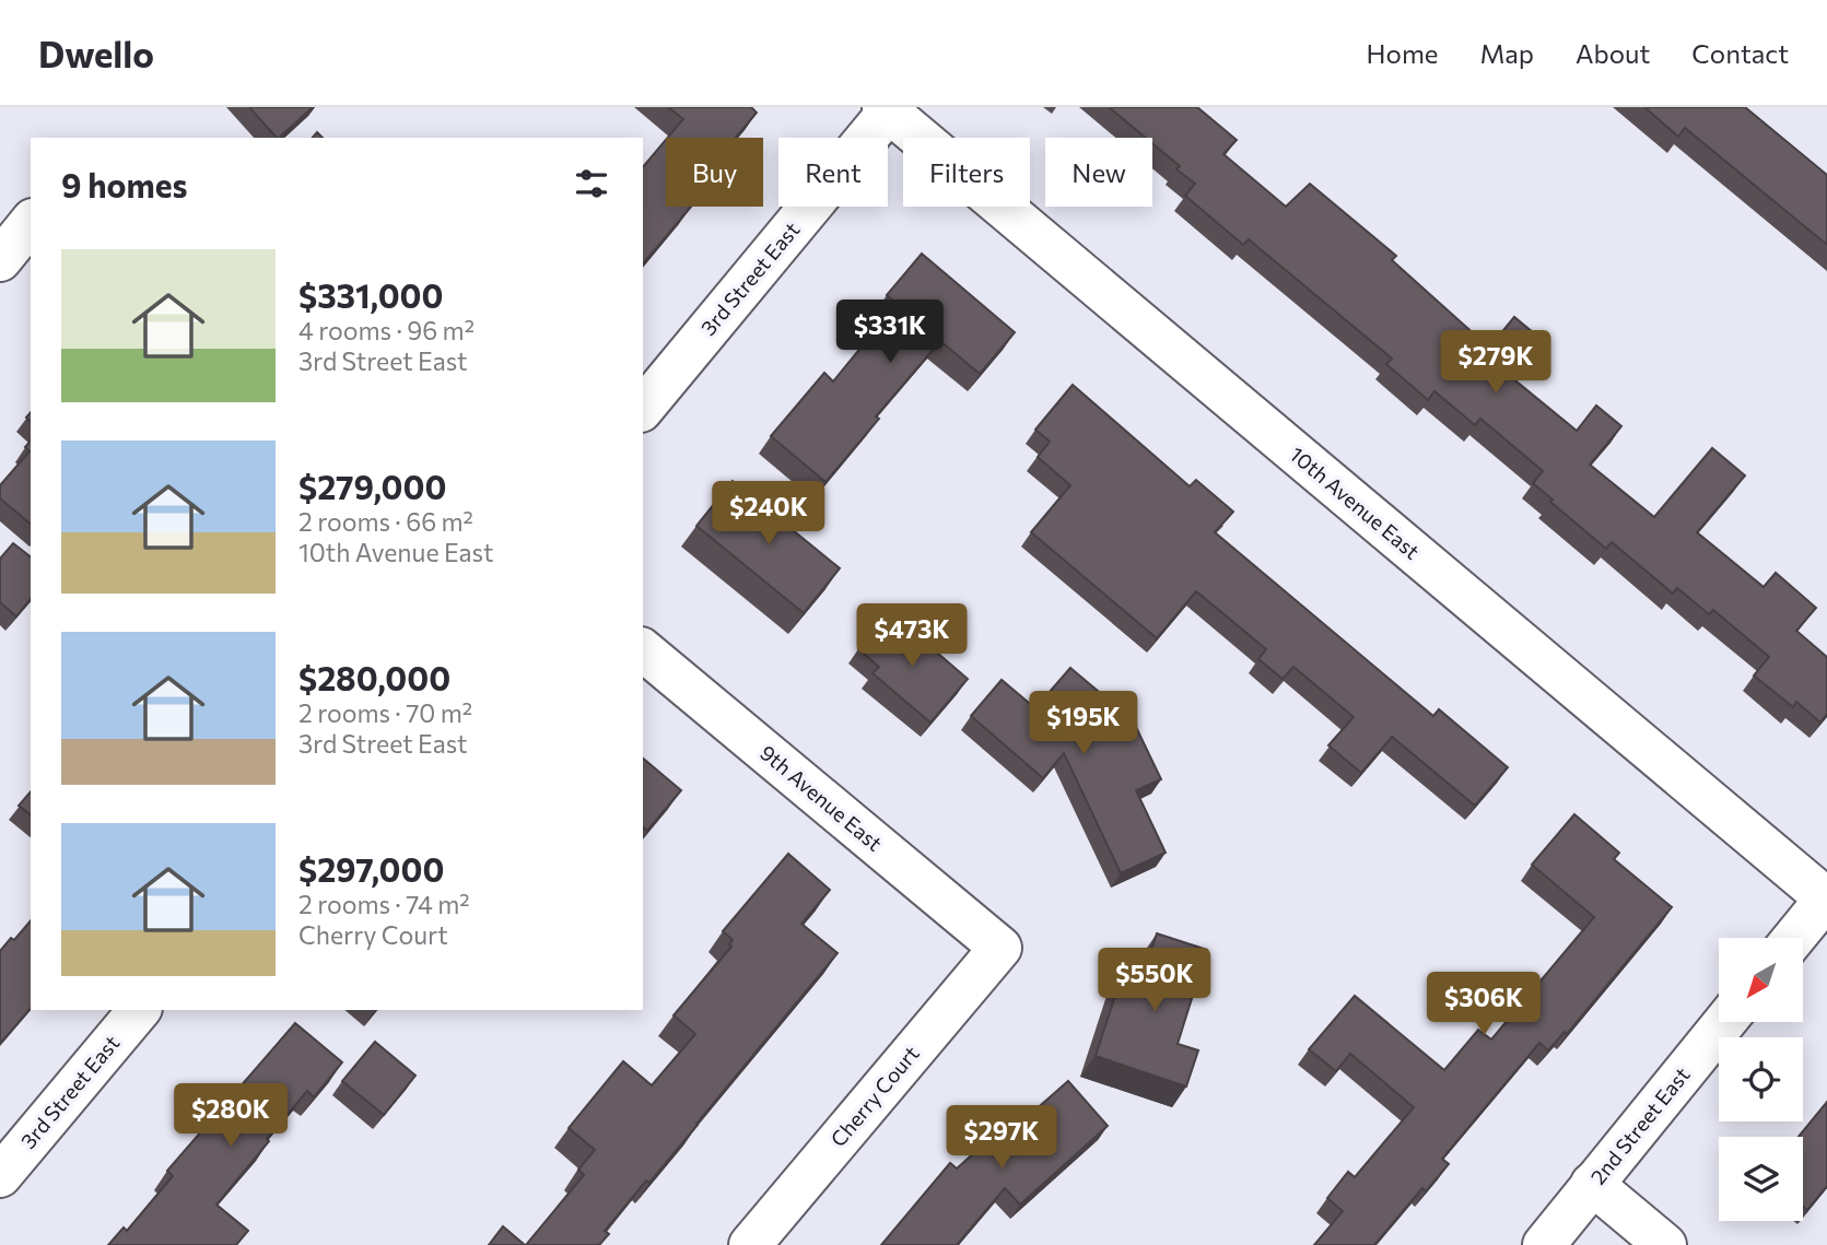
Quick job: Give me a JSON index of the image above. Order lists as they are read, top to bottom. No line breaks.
{"streets":{"street":["3rd Street East","10th Avenue East","9th Avenue East","Cherry Court","2nd Street East"]},"crossings":[["3rd Street East","10th Avenue East"],["9th Avenue East","Cherry Court"]],"north":"bottom left","page":{"header":"Dwello","nav":["Home","Map","About","Contact"],"chip":["Buy","Rent","Filters","New"],"heading":"9 homes","list":[{"name":"$331,000","note":"4 rooms · 96 m² · 3rd Street East"},{"name":"$279,000","note":"2 rooms · 66 m² · 10th Avenue East"},{"name":"$280,000","note":"2 rooms · 70 m² · 3rd Street East"},{"name":"$297,000","note":"2 rooms · 74 m² · Cherry Court"}],"price":["$331K","$279K","$240K","$473K","$195K","$550K","$306K","$280K","$297K"]}}
